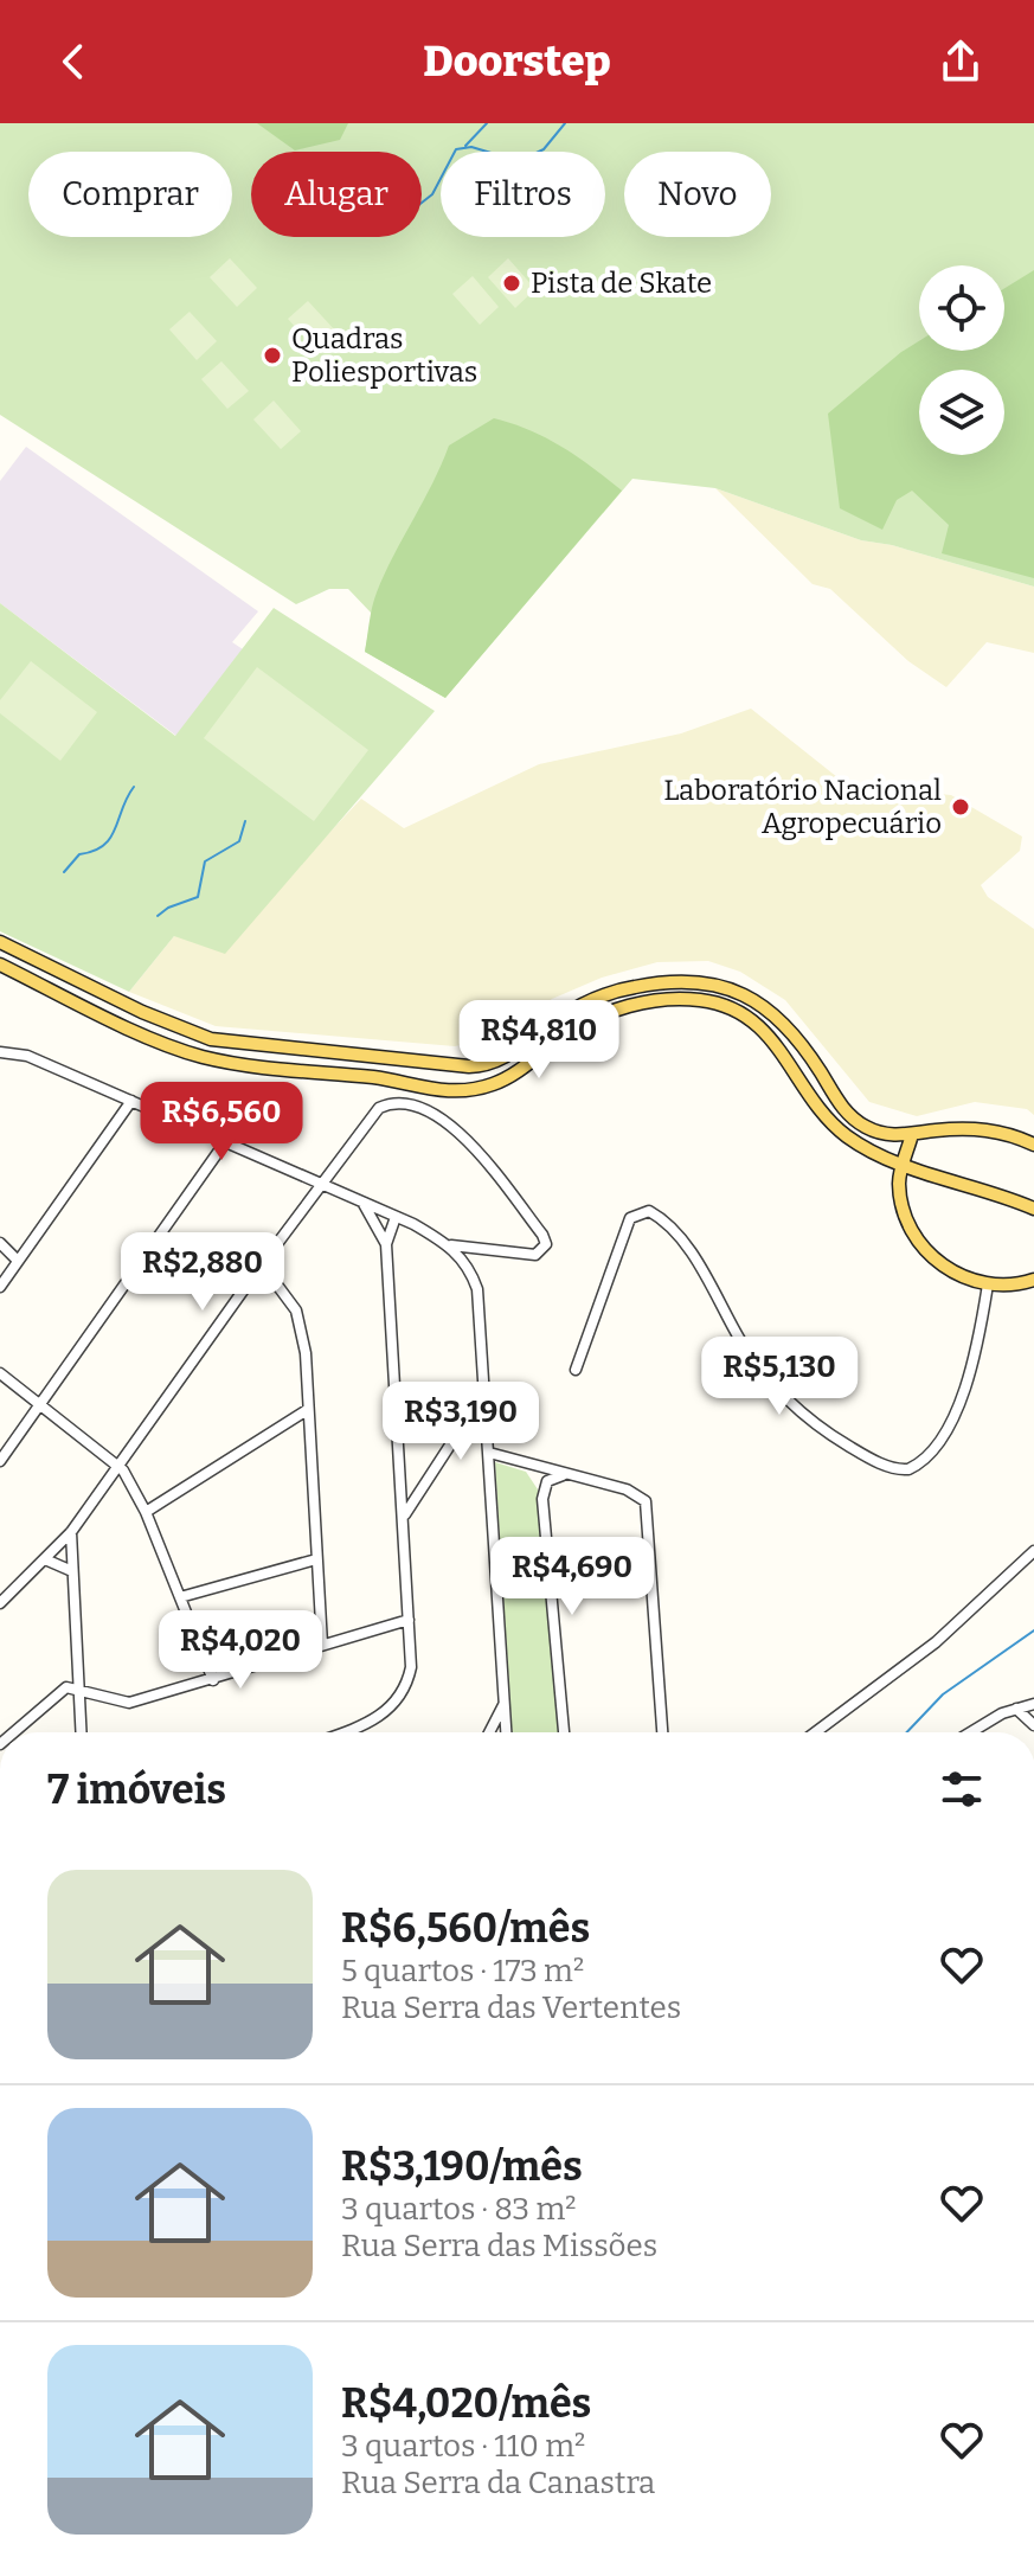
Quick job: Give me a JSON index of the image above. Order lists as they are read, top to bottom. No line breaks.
{"places":["Pista de Skate","Quadras Poliesportivas","Laboratório Nacional Agropecuário"],"page":{"header":"Doorstep","chip":["Comprar","Alugar","Filtros","Novo"],"price":["R$4,810","R$6,560","R$2,880","R$5,130","R$3,190","R$4,690","R$4,020"],"heading":"7 imóveis","list":[{"name":"R$6,560/mês","note":"5 quartos · 173 m² · Rua Serra das Vertentes"},{"name":"R$3,190/mês","note":"3 quartos · 83 m² · Rua Serra das Missões"},{"name":"R$4,020/mês","note":"3 quartos · 110 m² · Rua Serra da Canastra"}]}}
